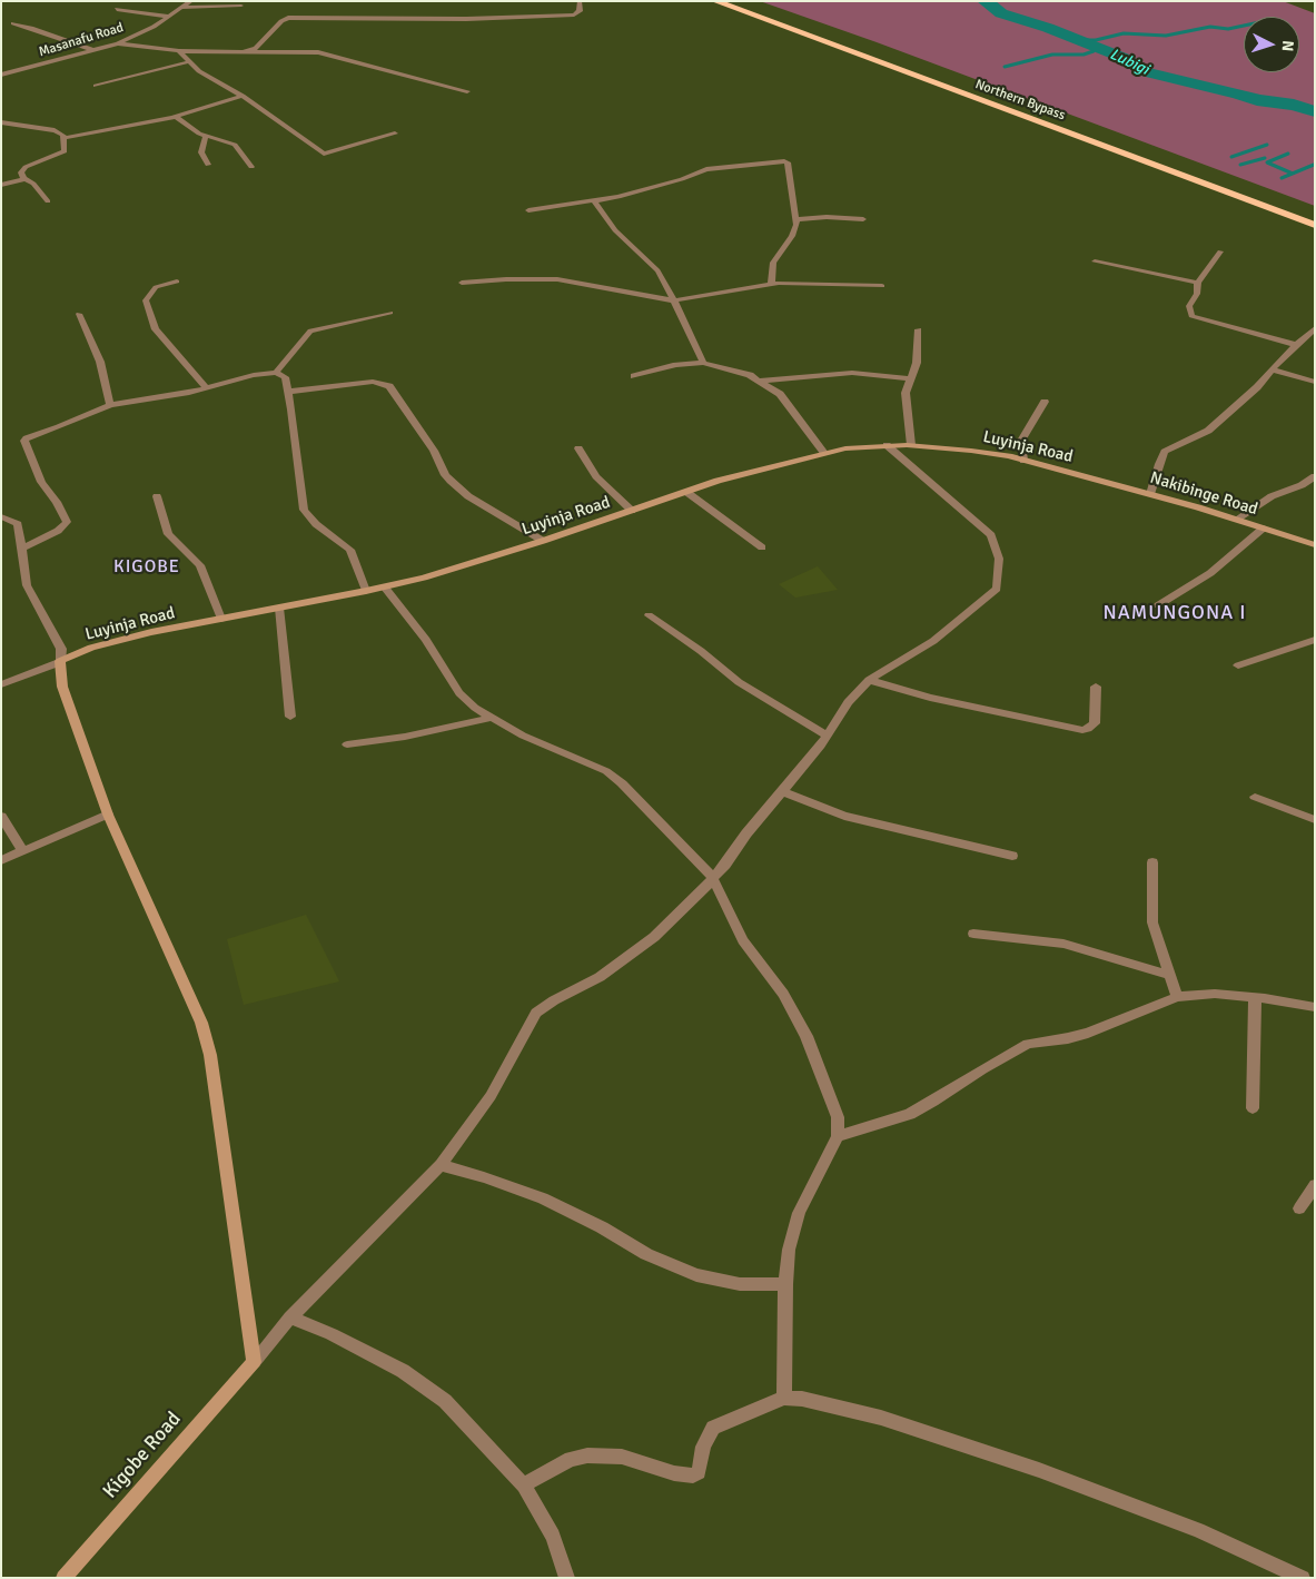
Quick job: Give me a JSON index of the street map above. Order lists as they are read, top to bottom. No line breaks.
{"streets":{"highway":["Northern Bypass"],"street":["Masanafu Road","Luyinja Road","Nakibinge Road","Kigobe Road"]},"crossings":[["Luyinja Road","Nakibinge Road"]],"districts":["KIGOBE","NAMUNGONA I"],"water":["Lubigi"],"north":"right"}
